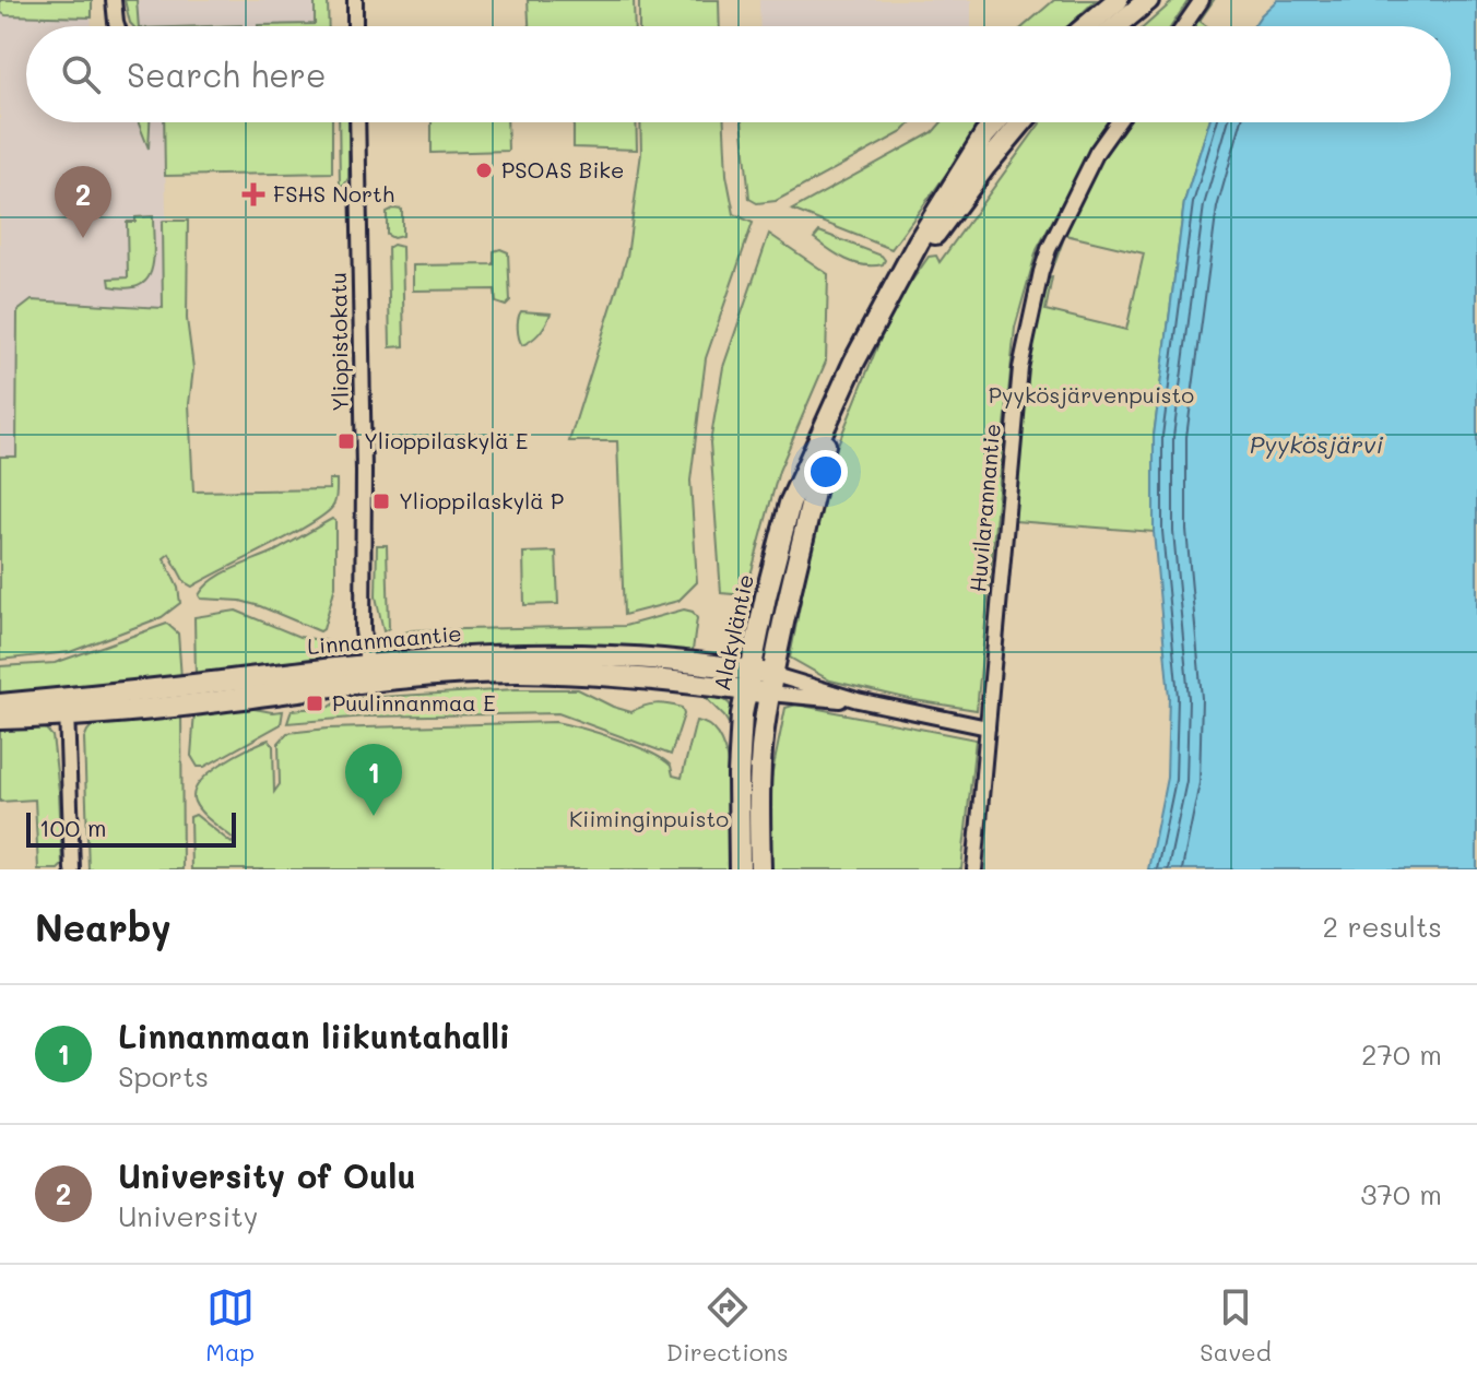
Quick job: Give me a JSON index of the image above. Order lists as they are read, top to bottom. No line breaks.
{"streets":{"main road":["Alakyläntie","Linnanmaantie"],"street":["Yliopistokatu","Huvilarannantie"]},"crossings":[["Yliopistokatu","Linnanmaantie"],["Alakyläntie","Linnanmaantie"]],"water":["Pyykösjärvi"],"parks":["Pyykösjärvenpuisto","Kiiminginpuisto"],"places":{"other":["PSOAS Bike"],"health":["FSHS North"],"transit":["Ylioppilaskylä E","Ylioppilaskylä P","Puulinnanmaa E"]},"scale_bar":"100 m","page":{"search":"Search here","pins":["2","1"],"scale":"100 m","heading":["Nearby","2 results"],"list":[{"mark":"1","name":"Linnanmaan liikuntahalli","note":"Sports","value":"270 m"},{"mark":"2","name":"University of Oulu","note":"University","value":"370 m"}],"nav":["Map","Directions","Saved"]}}
